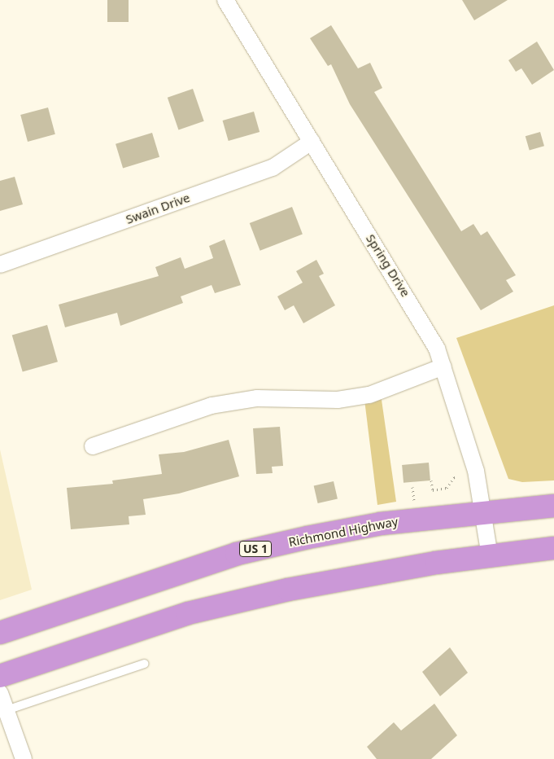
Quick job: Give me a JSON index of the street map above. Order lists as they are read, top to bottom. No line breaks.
{"streets":{"highway":["Richmond Highway","US 1"],"street":["Swain Drive","Spring Drive"]},"crossings":[["Swain Drive","Spring Drive"],["Spring Drive","Richmond Highway"]]}
